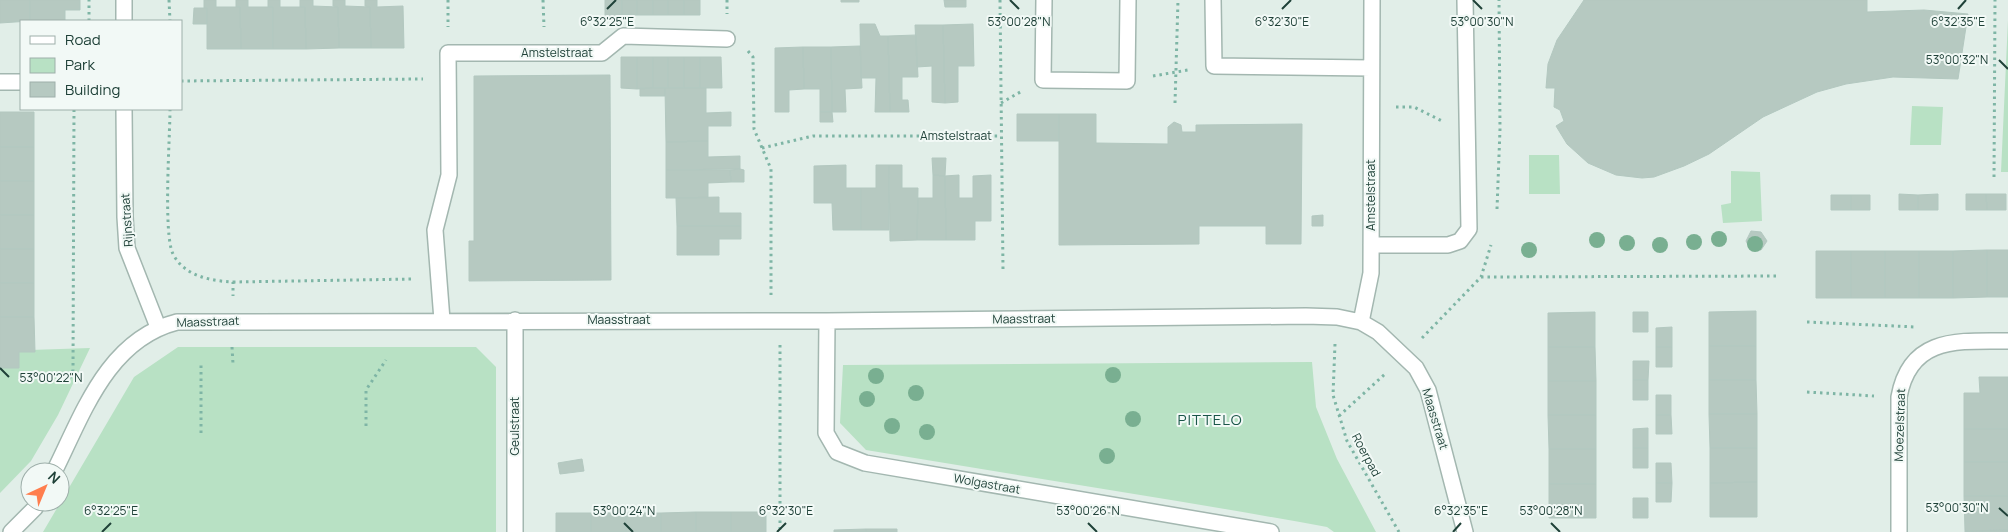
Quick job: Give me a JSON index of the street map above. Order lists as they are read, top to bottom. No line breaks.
{"streets":{"street":["Amstelstraat","Rijnstraat","Maasstraat","Moezelstraat","Geulstraat","Wolgastraat"],"path":["Roerpad"]},"crossings":[["Amstelstraat","Maasstraat"],["Rijnstraat","Maasstraat"],["Maasstraat","Geulstraat"],["Maasstraat","Wolgastraat"]],"districts":["PITTELO"],"legend":["Road","Park","Building"],"north":"top right","coordinates":["53°00'28\"N","53°00'30\"N","6°32'25\"E","6°32'30\"E","6°32'35\"E","53°00'32\"N","53°00'22\"N","53°00'24\"N","53°00'26\"N"]}
